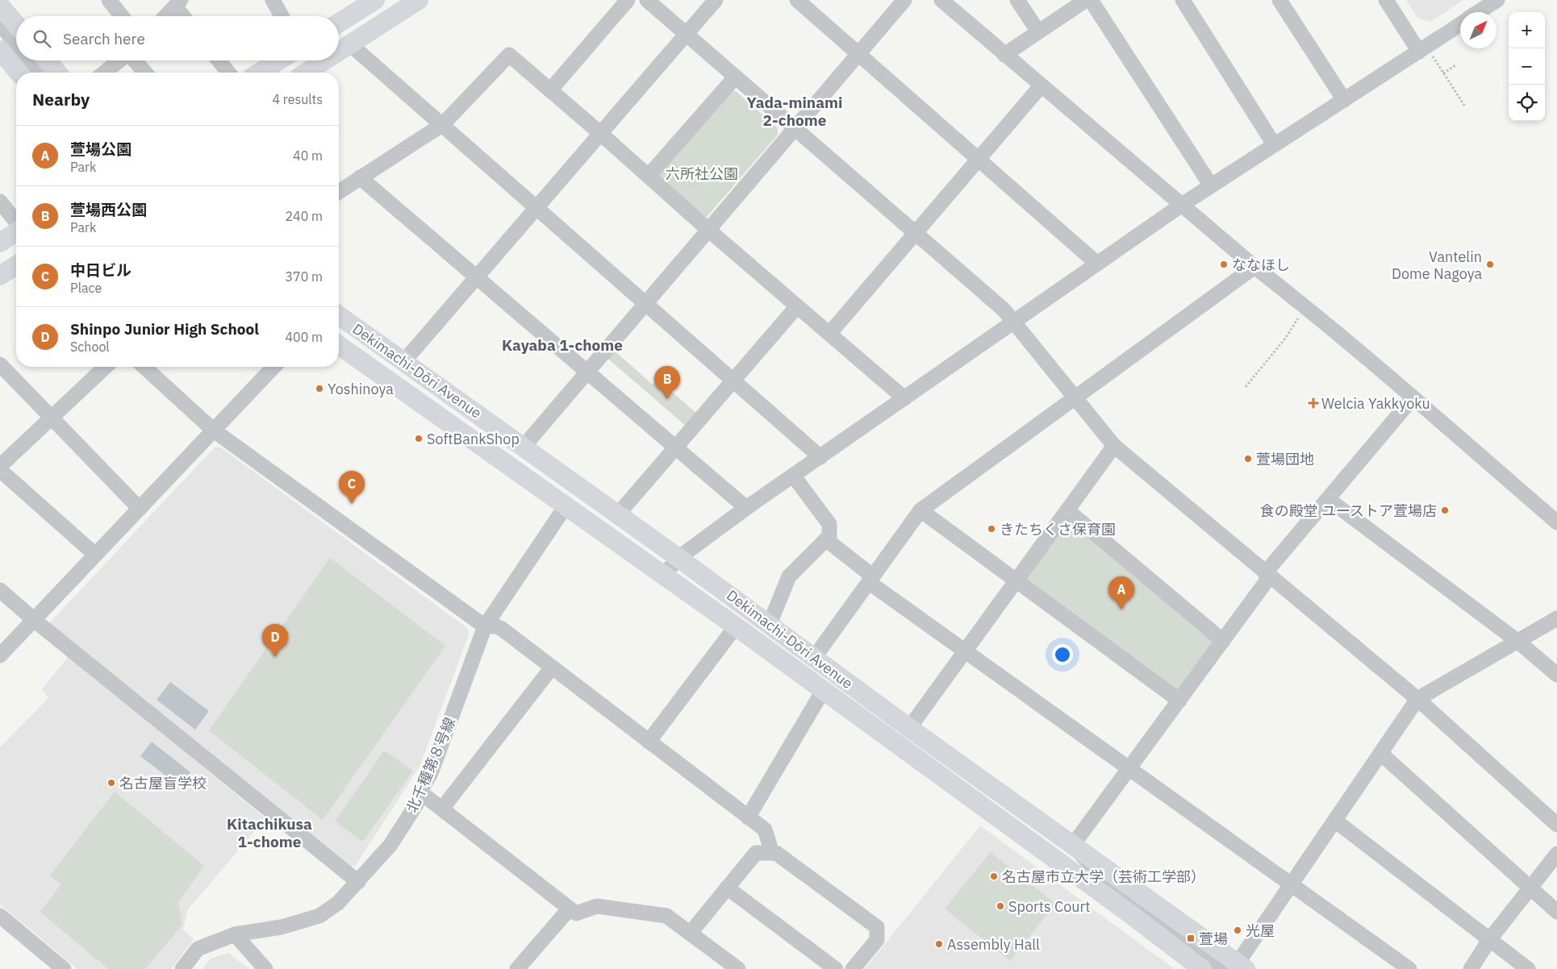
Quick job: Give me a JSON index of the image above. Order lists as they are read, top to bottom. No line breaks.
{"streets":{"main road":["Dekimachi-Dōri Avenue"],"street":["北千種第８号線"]},"crossings":[["Dekimachi-Dōri Avenue","北千種第８号線"]],"districts":["Yada-minami 2-chome","Kayaba 1-chome","Kitachikusa 1-chome"],"parks":["六所社公園"],"places":{"other":["ななほし","Vantelin Dome Nagoya","Yoshinoya","SoftBankShop","萱場団地","食の殿堂 ユーストア萱場店","きたちくさ保育園","名古屋盲学校","名古屋市立大学（芸術工学部）","Sports Court","光屋","Assembly Hall"],"health":["Welcia Yakkyoku"],"transit":["萱場"]},"north":"top right","page":{"map_buttons":["+","−"],"search":"Search here","heading":["Nearby","4 results"],"list":[{"mark":"A","name":"萱場公園","note":"Park","value":"40 m"},{"mark":"B","name":"萱場西公園","note":"Park","value":"240 m"},{"mark":"C","name":"中日ビル","note":"Place","value":"370 m"},{"mark":"D","name":"Shinpo Junior High School","note":"School","value":"400 m"}],"pins":["B","C","A","D"]}}
